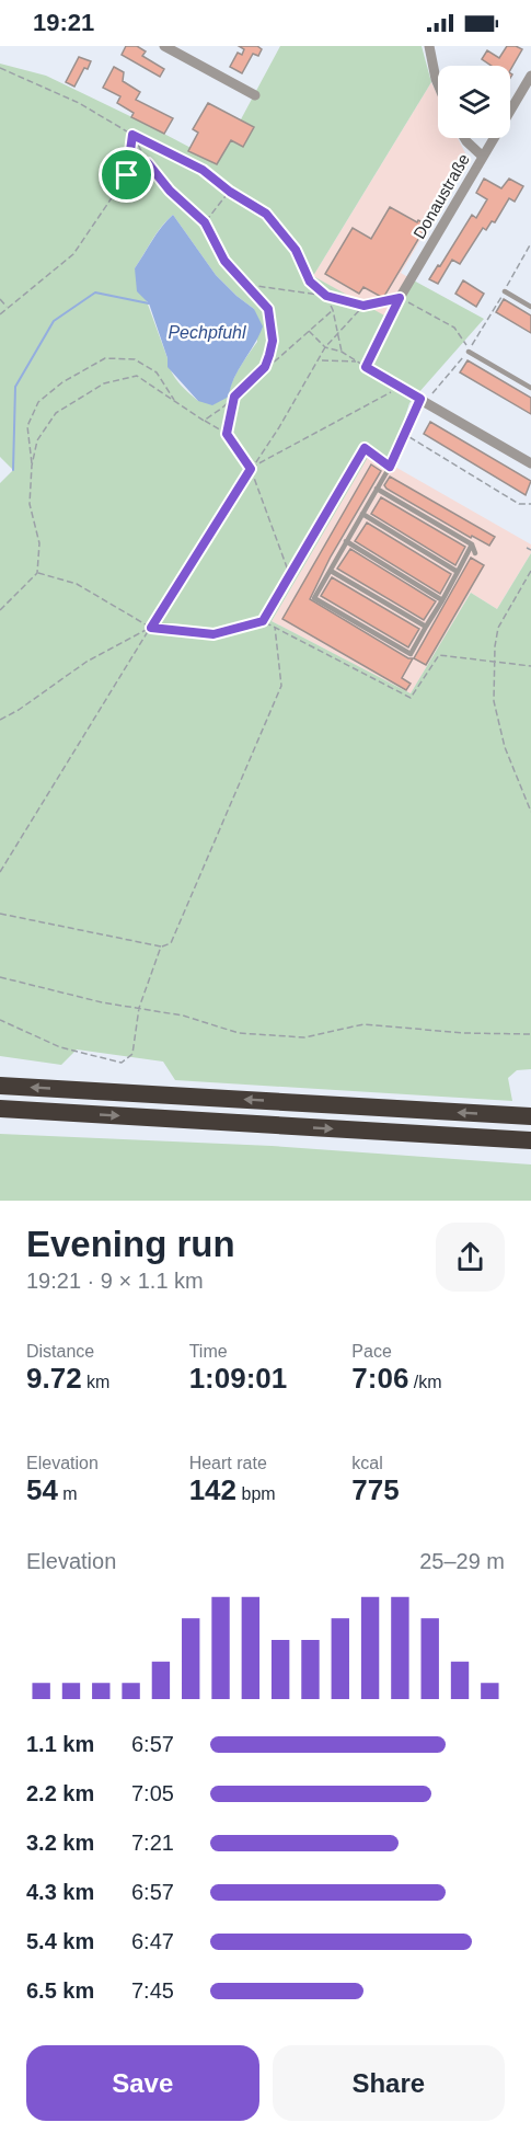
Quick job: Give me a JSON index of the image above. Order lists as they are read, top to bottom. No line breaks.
{"streets":{"street":["Donaustraße"]},"water":["Pechpfuhl"],"page":{"status":"19:21","heading":["Evening run","19:21 · 9 × 1.1 km"],"stats":[["Distance","9.72 km"],["Time","1:09:01"],["Pace","7:06 /km"],["Elevation","54 m"],["Heart rate","142 bpm"],["kcal","775"]],"chart":["Elevation","25–29 m"],"list":[{"name":"1.1 km","note":"6:57"},{"name":"2.2 km","note":"7:05"},{"name":"3.2 km","note":"7:21"},{"name":"4.3 km","note":"6:57"},{"name":"5.4 km","note":"6:47"},{"name":"6.5 km","note":"7:45"}],"buttons":["Save","Share"]}}
